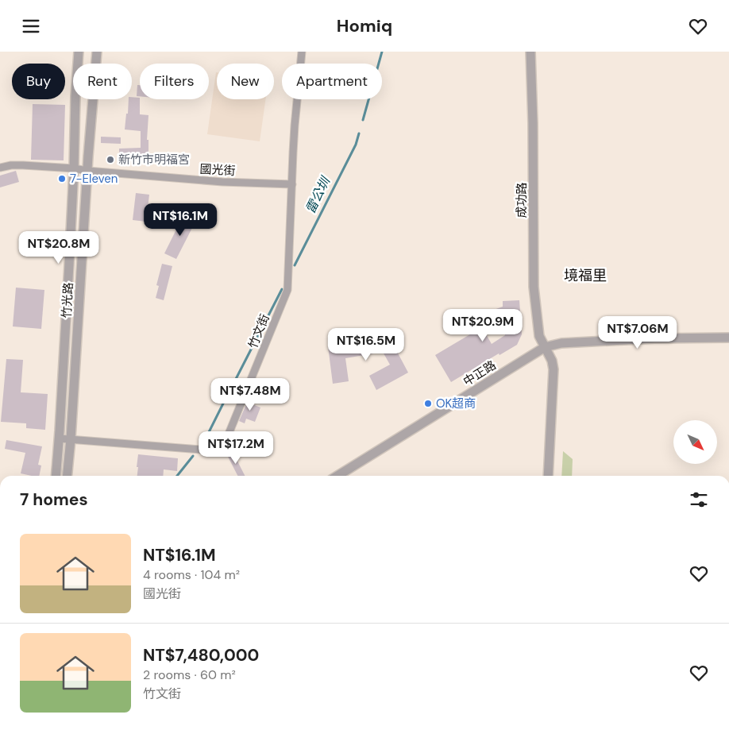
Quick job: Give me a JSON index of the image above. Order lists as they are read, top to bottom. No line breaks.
{"streets":{"street":["國光街","成功路","竹光路","竹文街","中正路"]},"crossings":[["國光街","竹光路"],["國光街","竹文街"],["成功路","中正路"],["竹光路","竹文街"]],"districts":["境福里"],"water":["雷公圳"],"places":["新竹市明福宮","7-Eleven","OK超商"],"north":"bottom right","page":{"header":"Homiq","chip":["Buy","Rent","Filters","New","Apartment"],"price":["NT$16.1M","NT$20.8M","NT$20.9M","NT$7.06M","NT$16.5M","NT$7.48M","NT$17.2M"],"heading":"7 homes","list":[{"name":"NT$16.1M","note":"4 rooms · 104 m² · 國光街"},{"name":"NT$7,480,000","note":"2 rooms · 60 m² · 竹文街"}]}}
